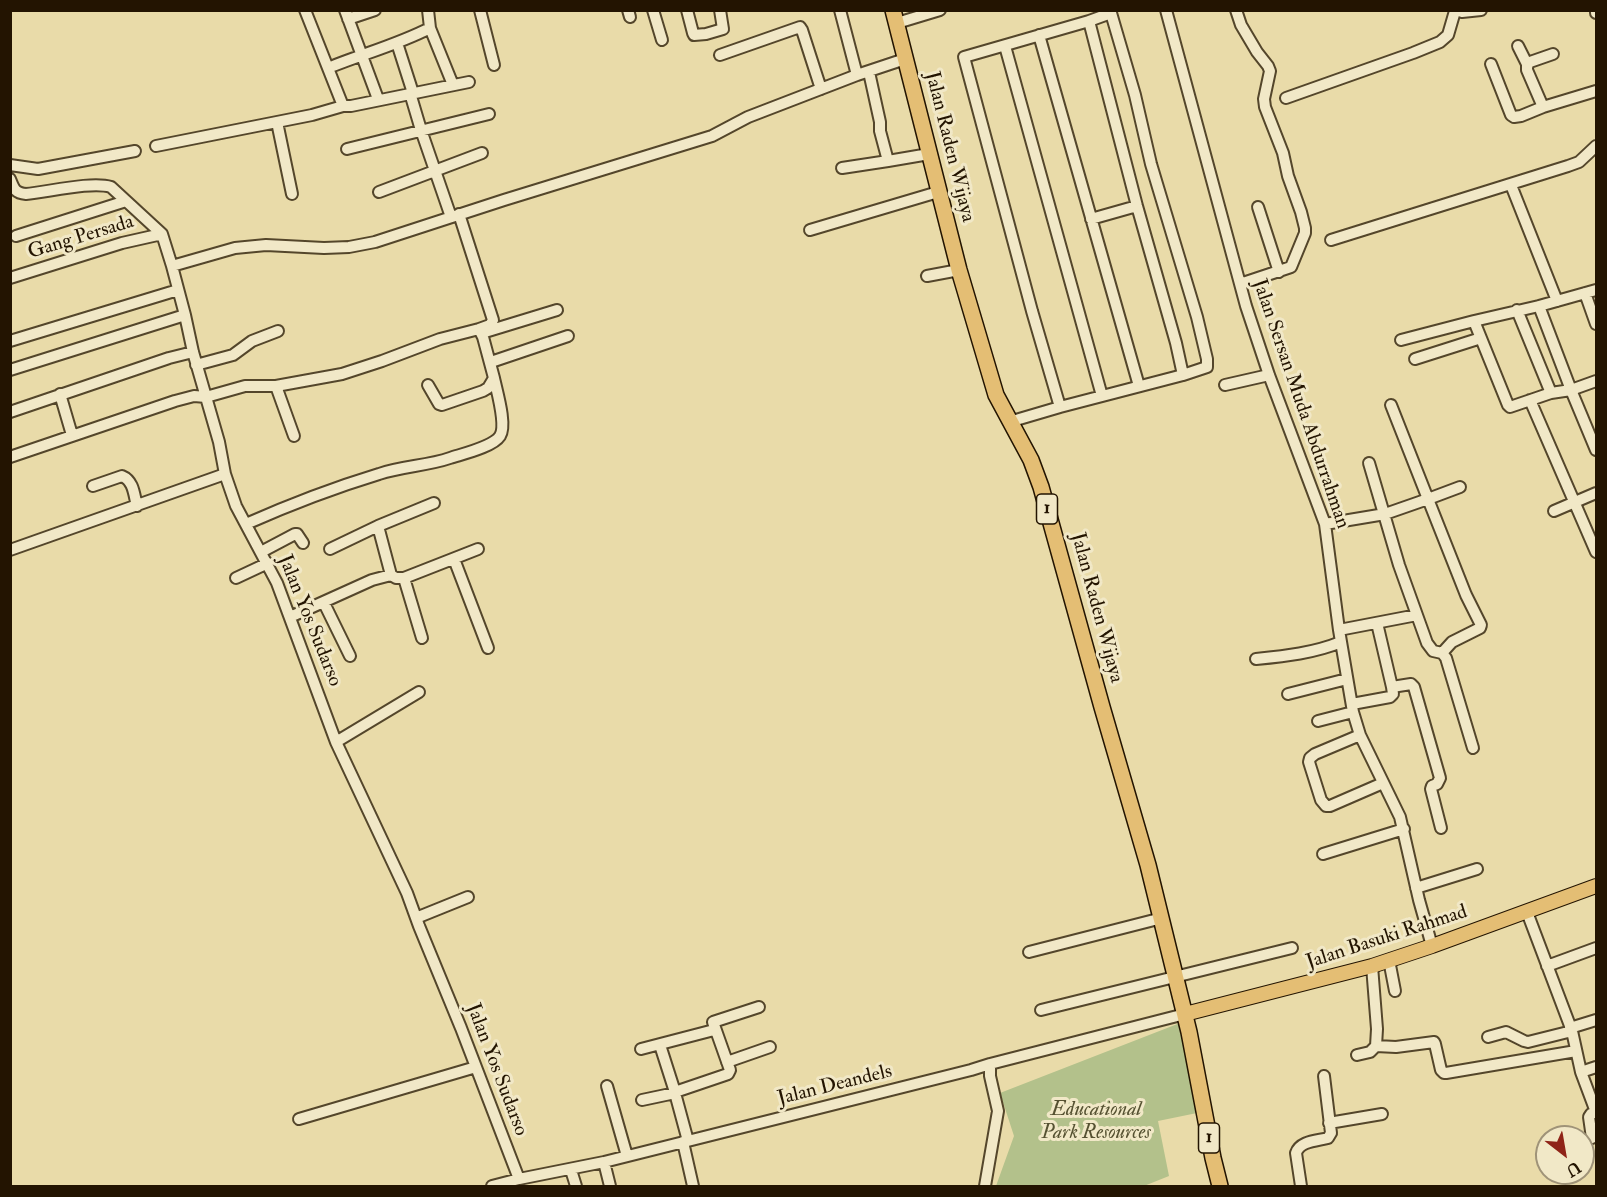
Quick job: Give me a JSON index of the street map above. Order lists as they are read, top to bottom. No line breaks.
{"streets":{"highway":["Jalan Raden Wijaya","1"],"main road":["Jalan Basuki Rahmad"],"street":["Gang Persada","Jalan Sersan Muda Abdurrahman","Jalan Yos Sudarso","Jalan Deandels"]},"crossings":[["Jalan Raden Wijaya","1"],["Jalan Raden Wijaya","Jalan Basuki Rahmad"],["Jalan Raden Wijaya","Jalan Deandels"],["Gang Persada","Jalan Yos Sudarso"],["Jalan Sersan Muda Abdurrahman","Jalan Basuki Rahmad"],["1","Jalan Basuki Rahmad"],["1","Jalan Deandels"],["Jalan Yos Sudarso","Jalan Deandels"],["Jalan Basuki Rahmad","Jalan Deandels"]],"parks":["Educational Park Resources"],"north":"bottom right"}
